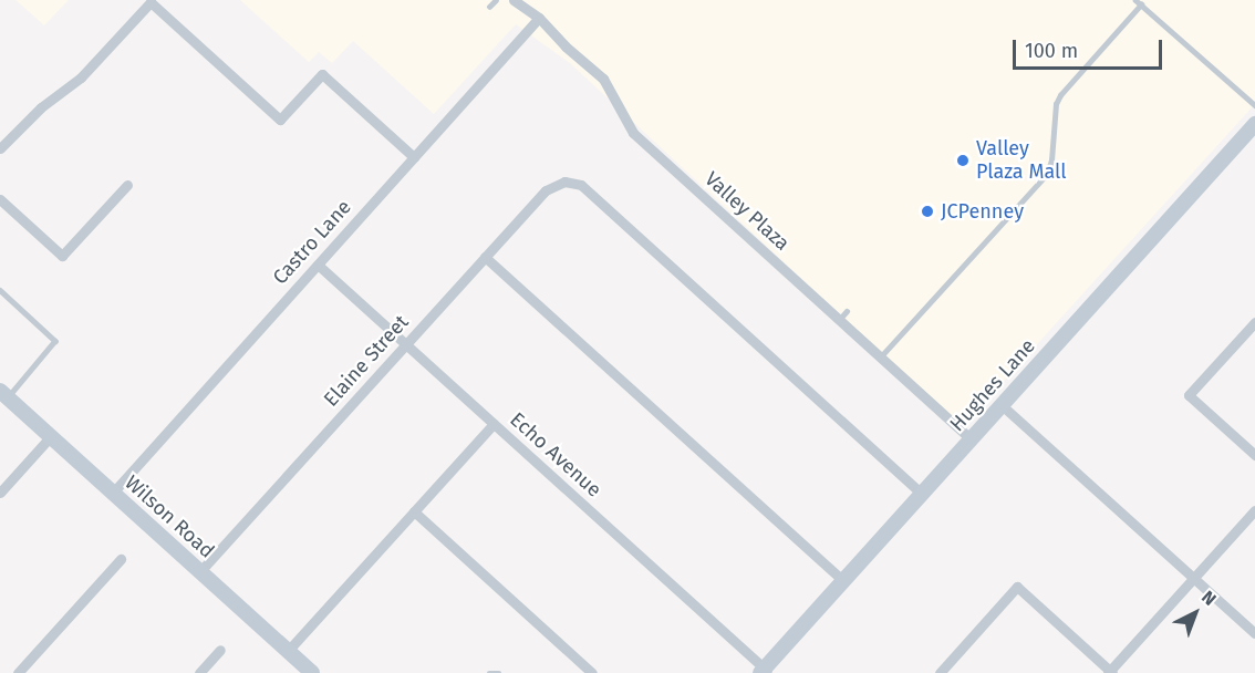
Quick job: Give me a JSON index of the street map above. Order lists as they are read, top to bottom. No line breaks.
{"streets":{"street":["Valley Plaza","Castro Lane","Elaine Street","Hughes Lane","Echo Avenue","Wilson Road"]},"crossings":[["Valley Plaza","Castro Lane"],["Valley Plaza","Hughes Lane"],["Castro Lane","Echo Avenue"],["Castro Lane","Wilson Road"],["Elaine Street","Hughes Lane"],["Elaine Street","Echo Avenue"],["Elaine Street","Wilson Road"],["Hughes Lane","Echo Avenue"]],"places":["Valley Plaza Mall","JCPenney"],"scale_bar":"100 m","north":"top right"}
